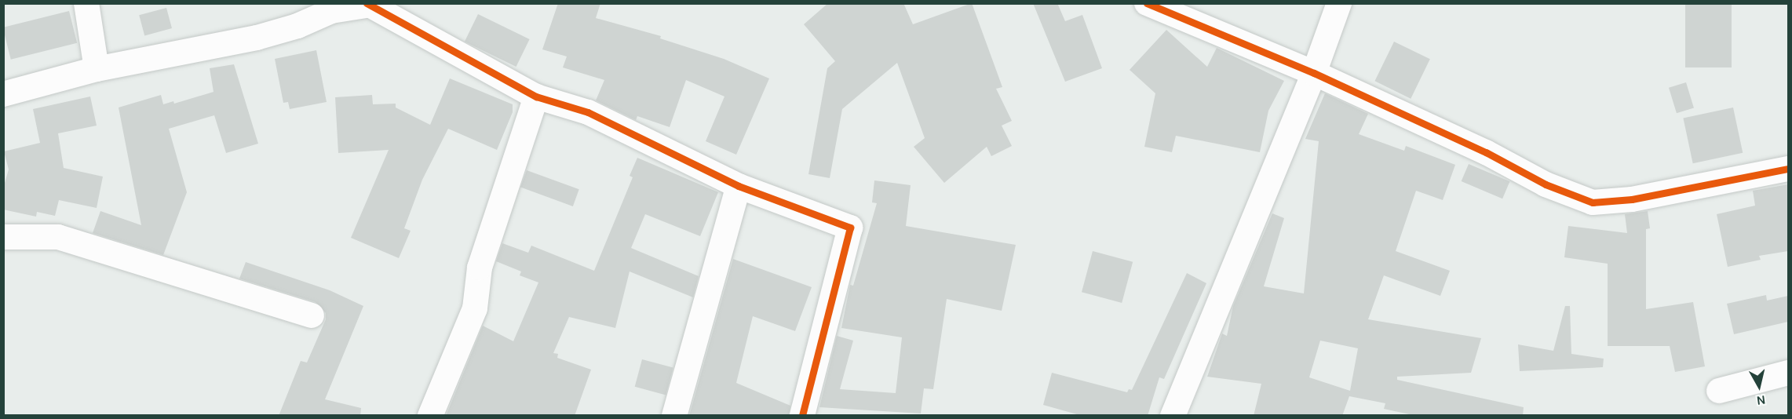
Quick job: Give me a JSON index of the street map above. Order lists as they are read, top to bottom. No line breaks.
{"north":"bottom"}
